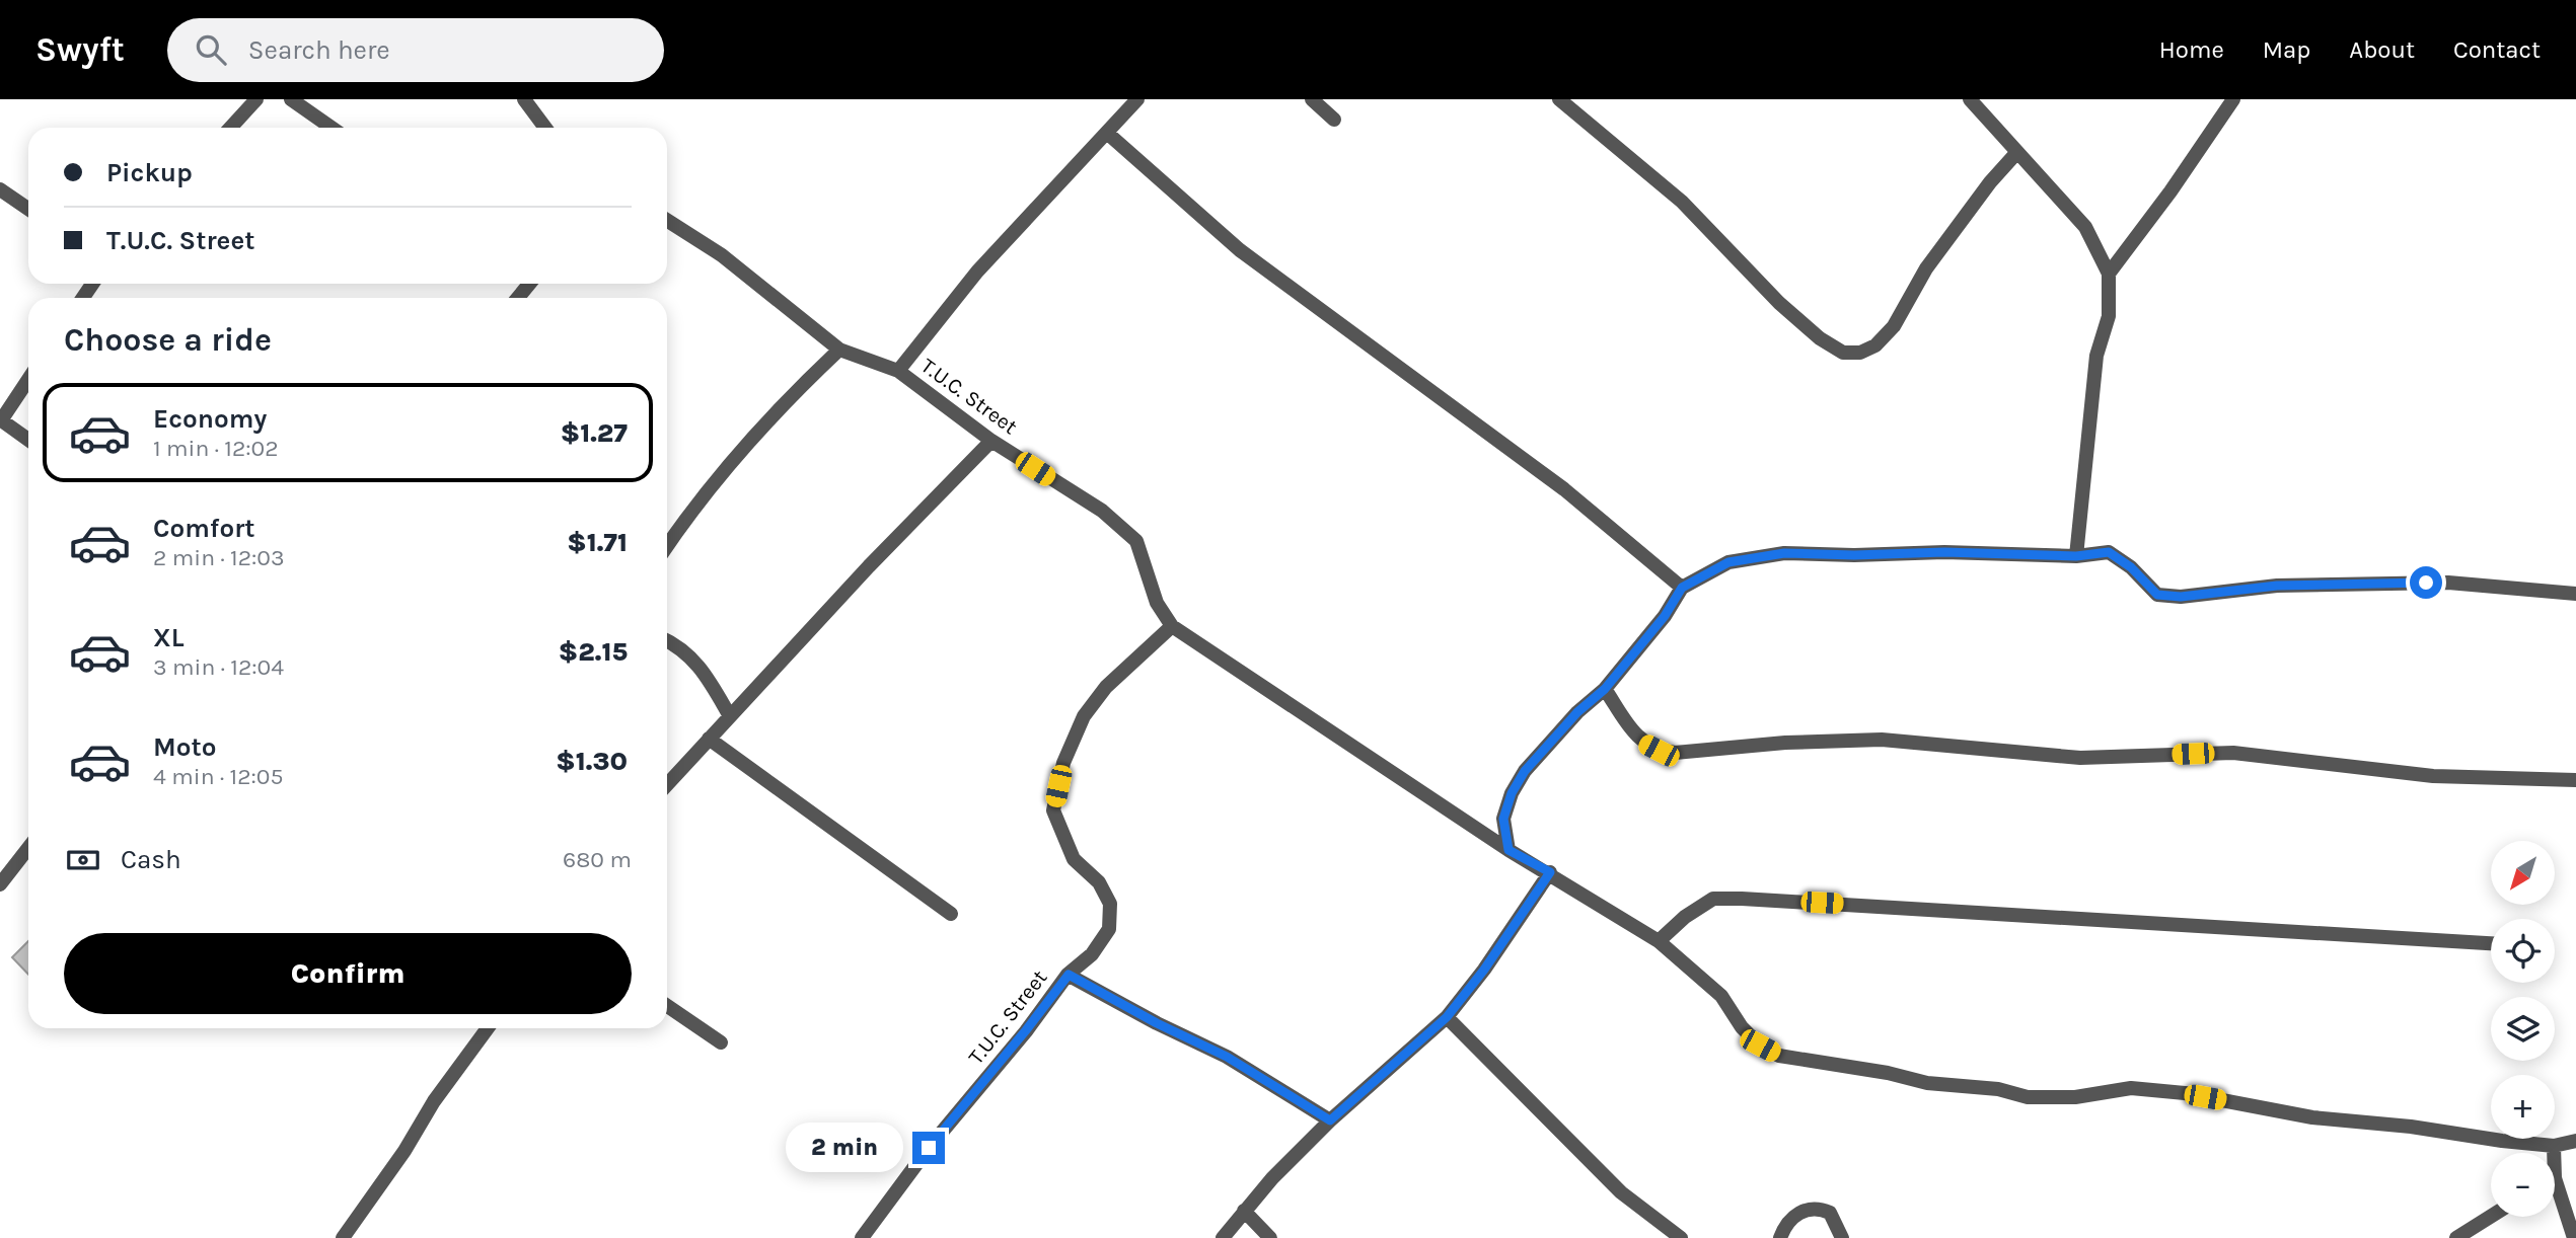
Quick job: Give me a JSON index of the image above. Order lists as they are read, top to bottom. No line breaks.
{"streets":{"street":["T.U.C. Street"]},"north":"bottom left","page":{"header":"Swyft","search":"Search here","nav":["Home","Map","About","Contact"],"banner":["Pickup","T.U.C. Street"],"heading":"Choose a ride","list":[{"name":"Economy","note":"1 min · 12:02","value":"$1.27"},{"name":"Comfort","note":"2 min · 12:03","value":"$1.71"},{"name":"XL","note":"3 min · 12:04","value":"$2.15"},{"name":"Moto","note":"4 min · 12:05","value":"$1.30"}],"pay":["Cash","680 m"],"map_buttons":["+","−"],"buttons":"Confirm","bubble":"2 min"}}
